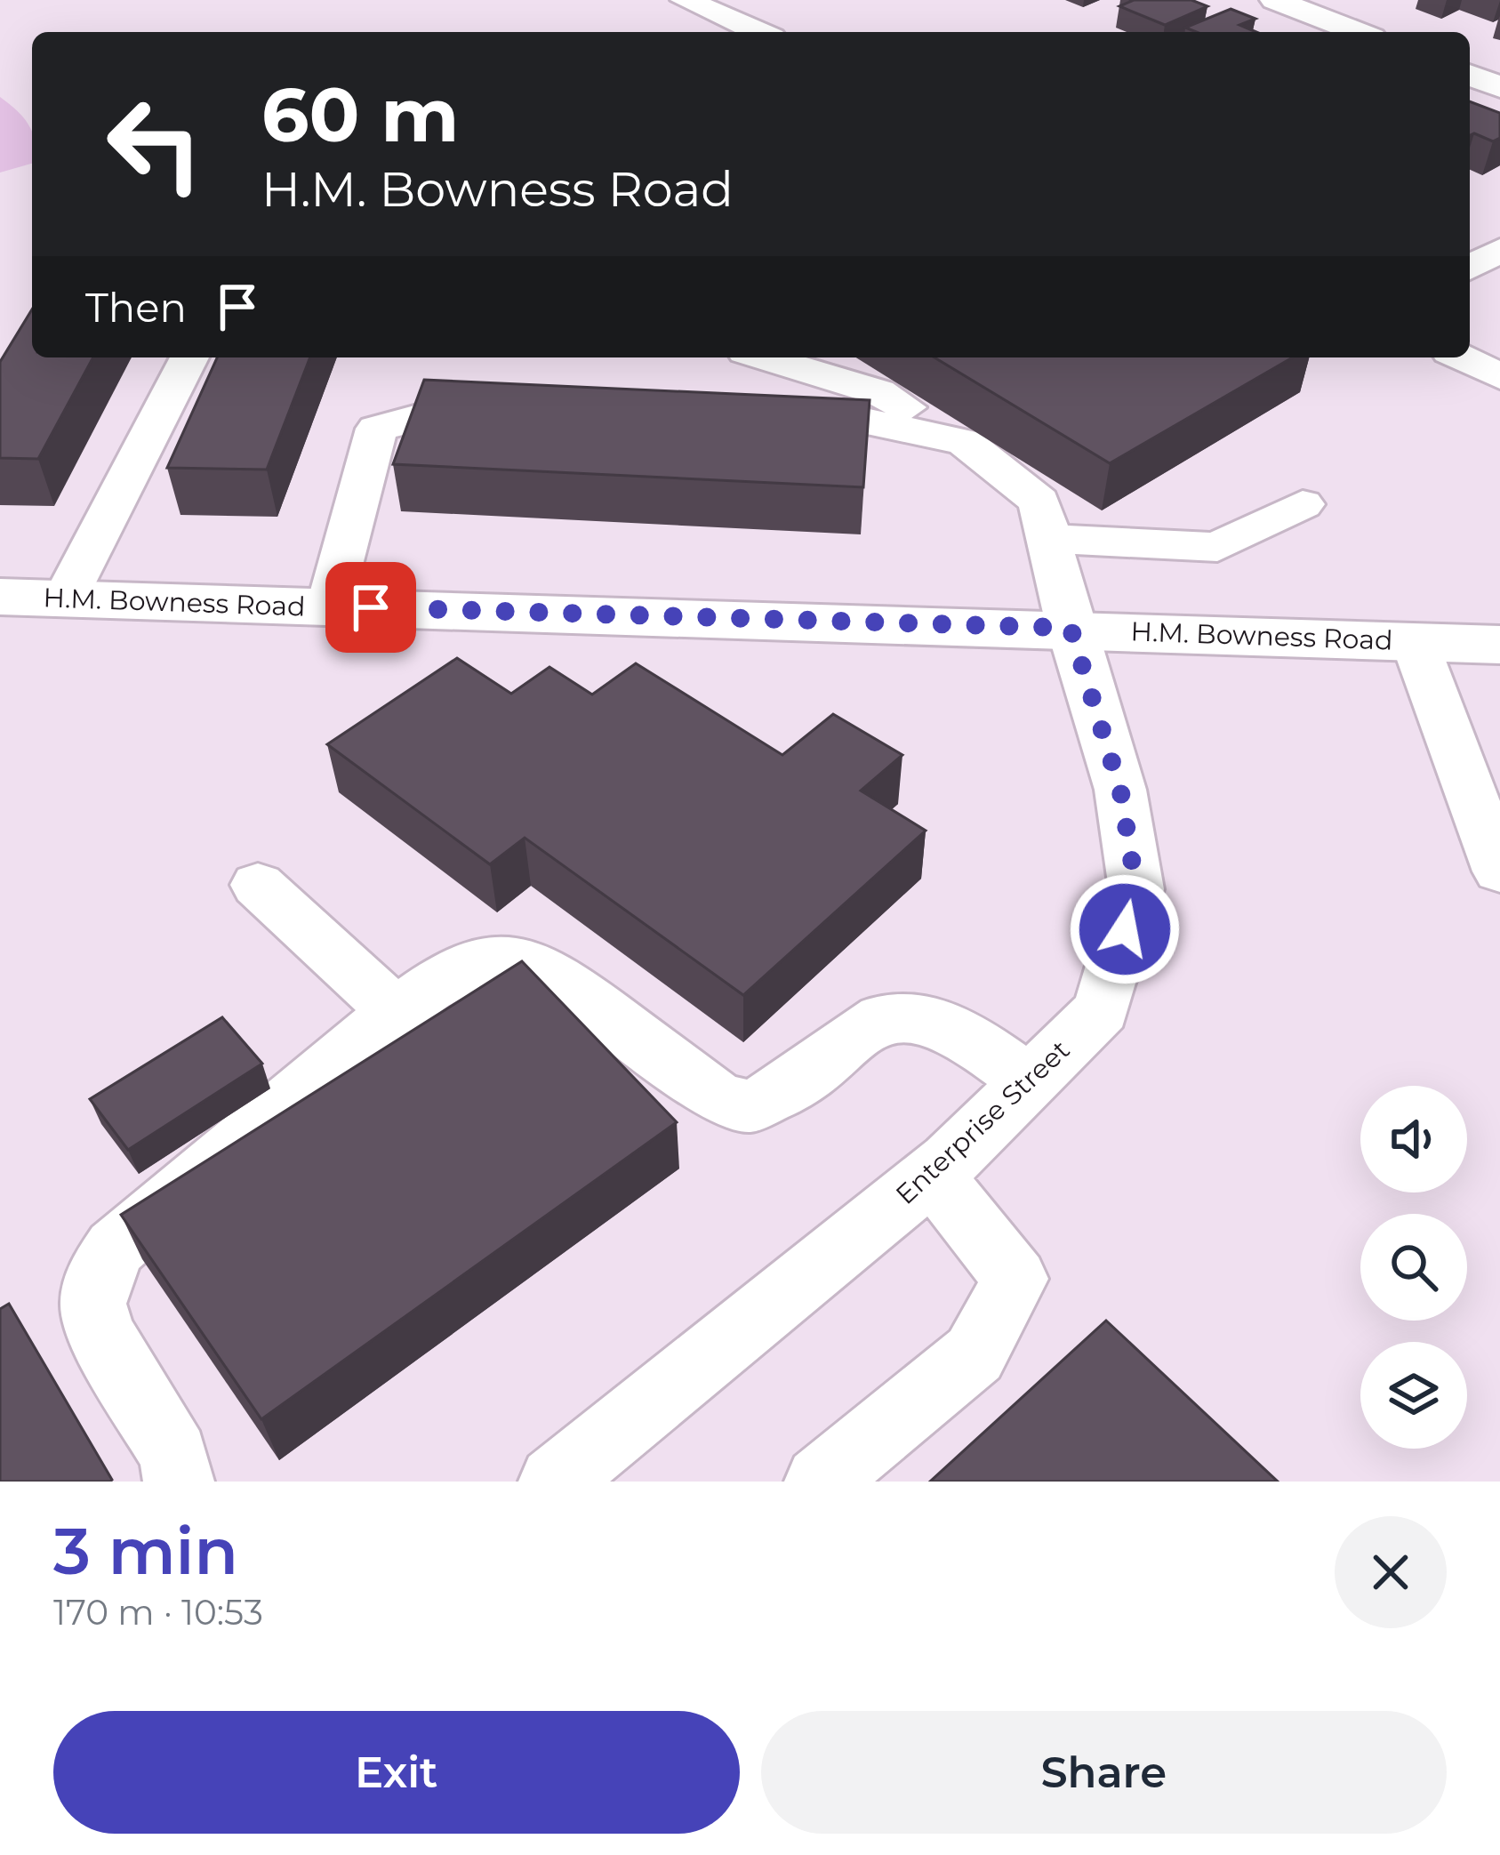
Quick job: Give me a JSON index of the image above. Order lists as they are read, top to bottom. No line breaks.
{"streets":{"main road":["H.M. Bowness Road"],"street":["Enterprise Street"]},"crossings":[["H.M. Bowness Road","Enterprise Street"]],"page":{"turn":["60 m","H.M. Bowness Road"],"then":"Then","heading":["3 min","170 m · 10:53"],"buttons":["Exit","Share"]}}
